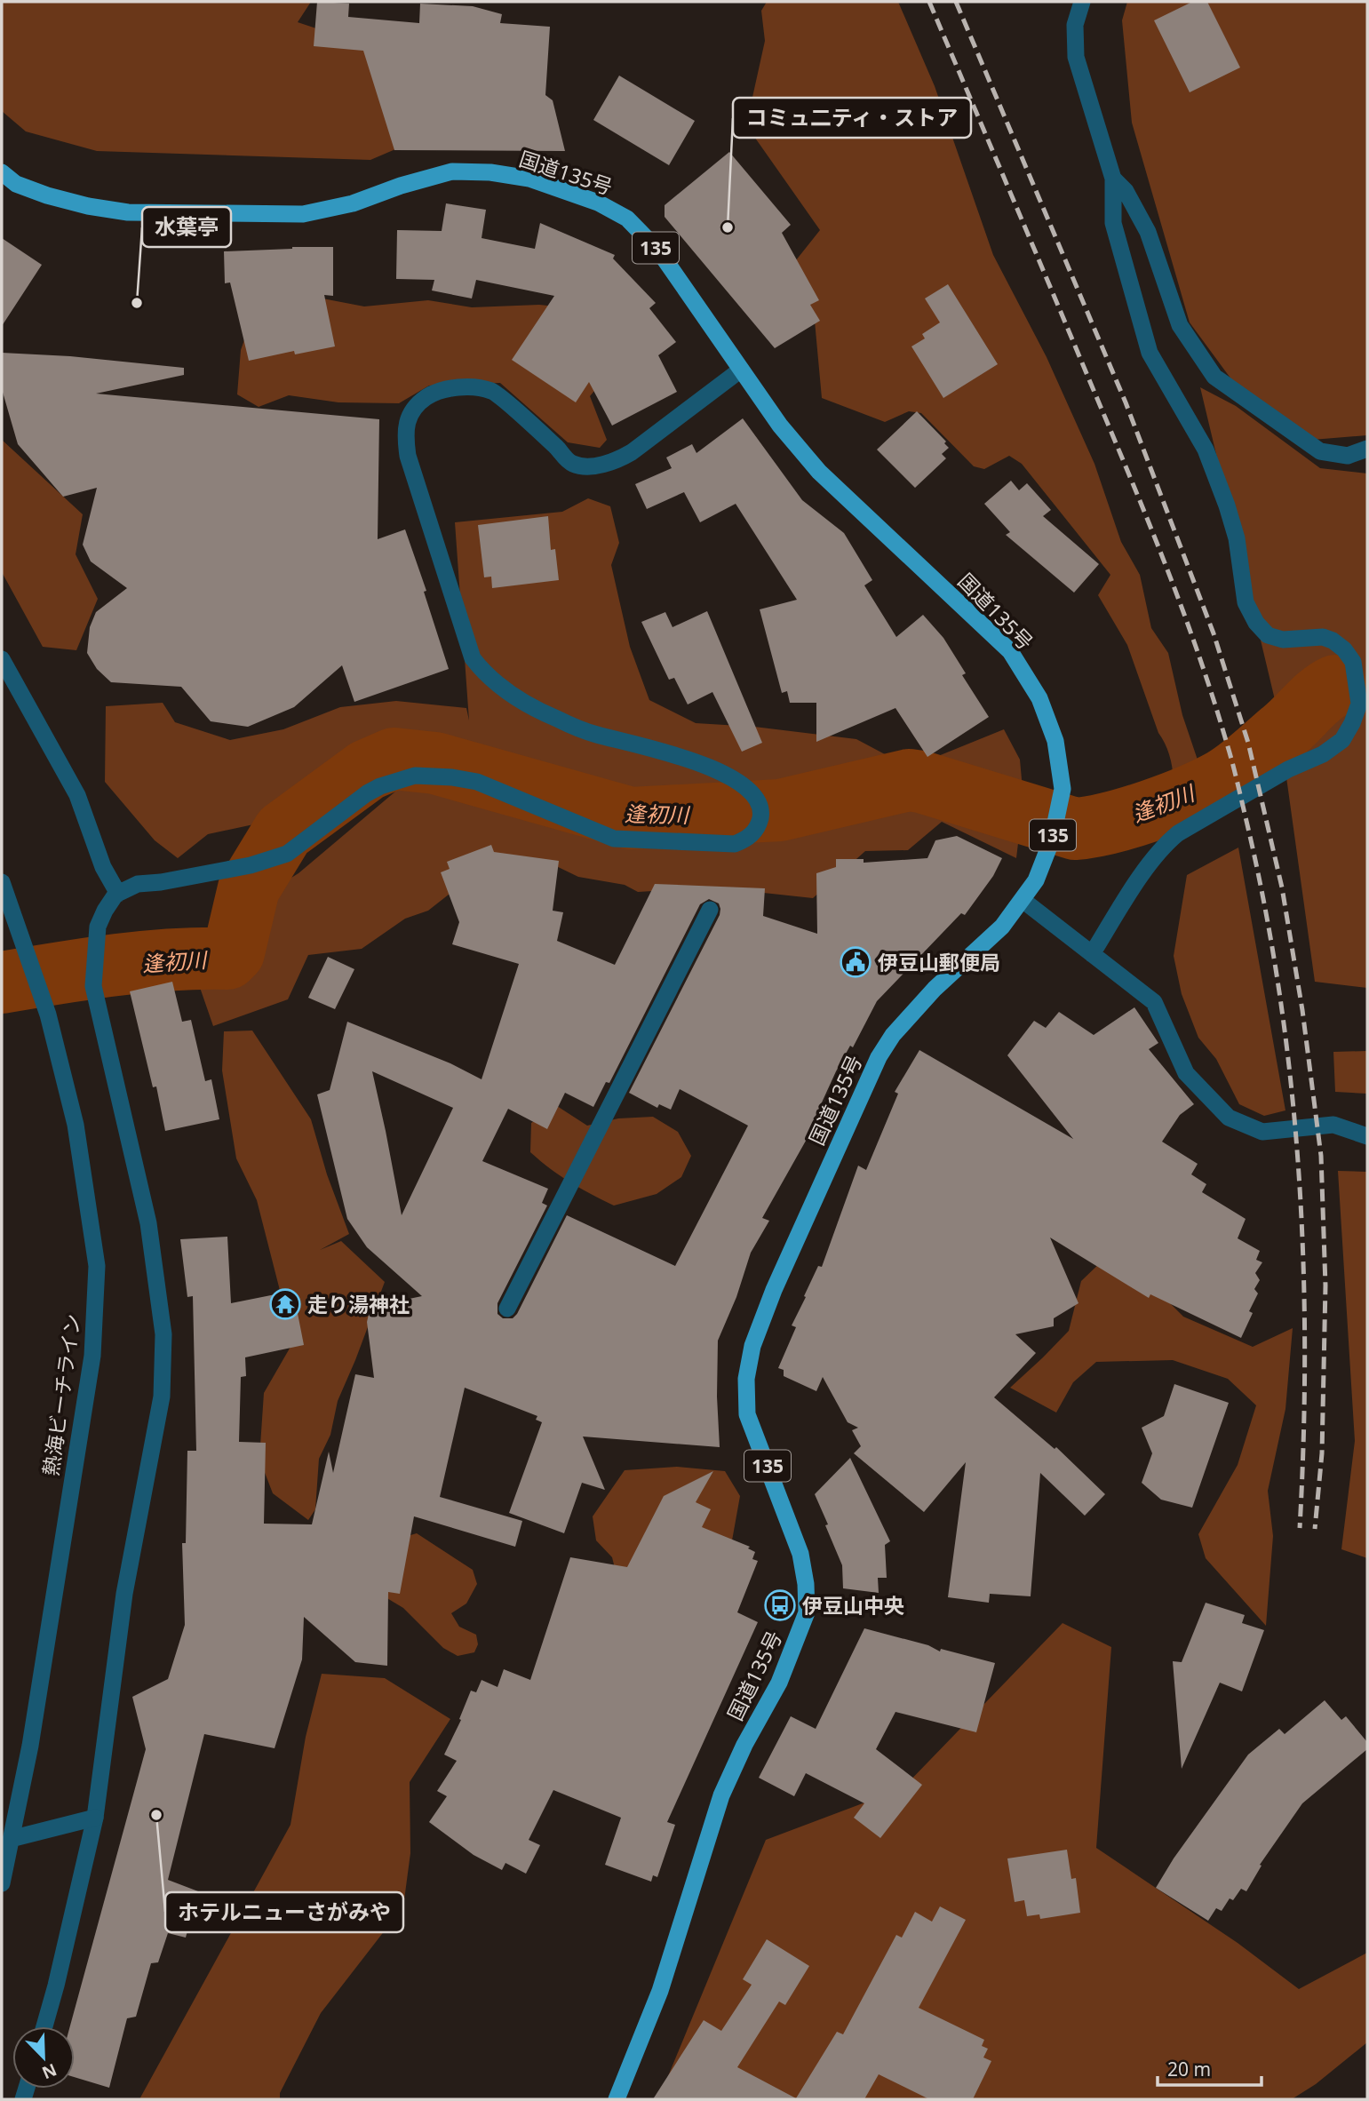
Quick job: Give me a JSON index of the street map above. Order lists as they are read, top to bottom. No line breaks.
{"streets":{"highway":["国道135号","135"],"street":["熱海ビーチライン"]},"water":["逢初川"],"places":{"other":["コミュ二ティ・ストア","水葉亭","ホテルニューさがみや"],"public building":["伊豆山郵便局"],"temple":["走り湯神社"],"bus stop":["伊豆山中央"]},"scale_bar":"20 m","north":"bottom right"}
